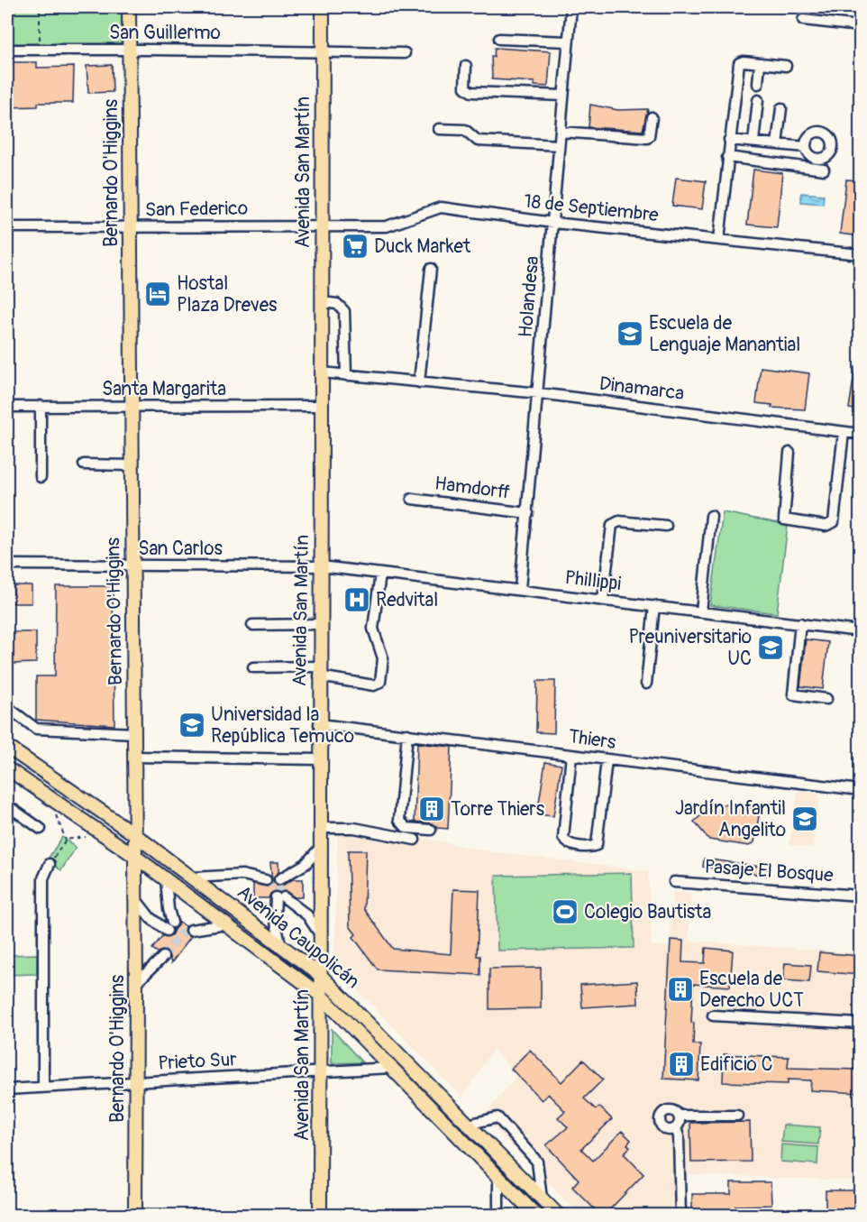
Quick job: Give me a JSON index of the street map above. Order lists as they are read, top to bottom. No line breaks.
{"streets":{"main road":["Avenida San Martín","Bernardo O'Higgins","Avenida Caupolicán"],"street":["San Guillermo","18 de Septiembre","San Federico","Holandesa","Santa Margarita","Dinamarca","Hamdorff","San Carlos","Phillippi","Thiers","Pasaje El Bosque","Prieto Sur"]},"crossings":[["San Guillermo","Avenida San Martín"],["San Guillermo","Bernardo O'Higgins"],["Avenida San Martín","18 de Septiembre"],["Avenida San Martín","San Federico"],["Avenida San Martín","Santa Margarita"],["Avenida San Martín","Dinamarca"],["Avenida San Martín","San Carlos"],["Avenida San Martín","Phillippi"],["Avenida San Martín","Thiers"],["Avenida San Martín","Avenida Caupolicán"],["Avenida San Martín","Prieto Sur"],["Bernardo O'Higgins","San Federico"],["Bernardo O'Higgins","Santa Margarita"],["Bernardo O'Higgins","San Carlos"],["Bernardo O'Higgins","Avenida Caupolicán"],["Bernardo O'Higgins","Prieto Sur"],["18 de Septiembre","San Federico"],["18 de Septiembre","Holandesa"],["Holandesa","Dinamarca"],["Holandesa","Hamdorff"],["Holandesa","Phillippi"],["San Carlos","Phillippi"],["Avenida Caupolicán","Prieto Sur"]],"places":{"supermarket":["Duck Market"],"hotel":["Hostal Plaza Dreves"],"school or university":["Escuela de Lenguaje Manantial","Preuniversitario UC","Universidad la República Temuco","Jardín Infantil Angelito"],"hospital":["Redvital"],"building":["Torre Thiers","Escuela de Derecho UCT","Edificio C"],"sports":["Colegio Bautista"]}}
